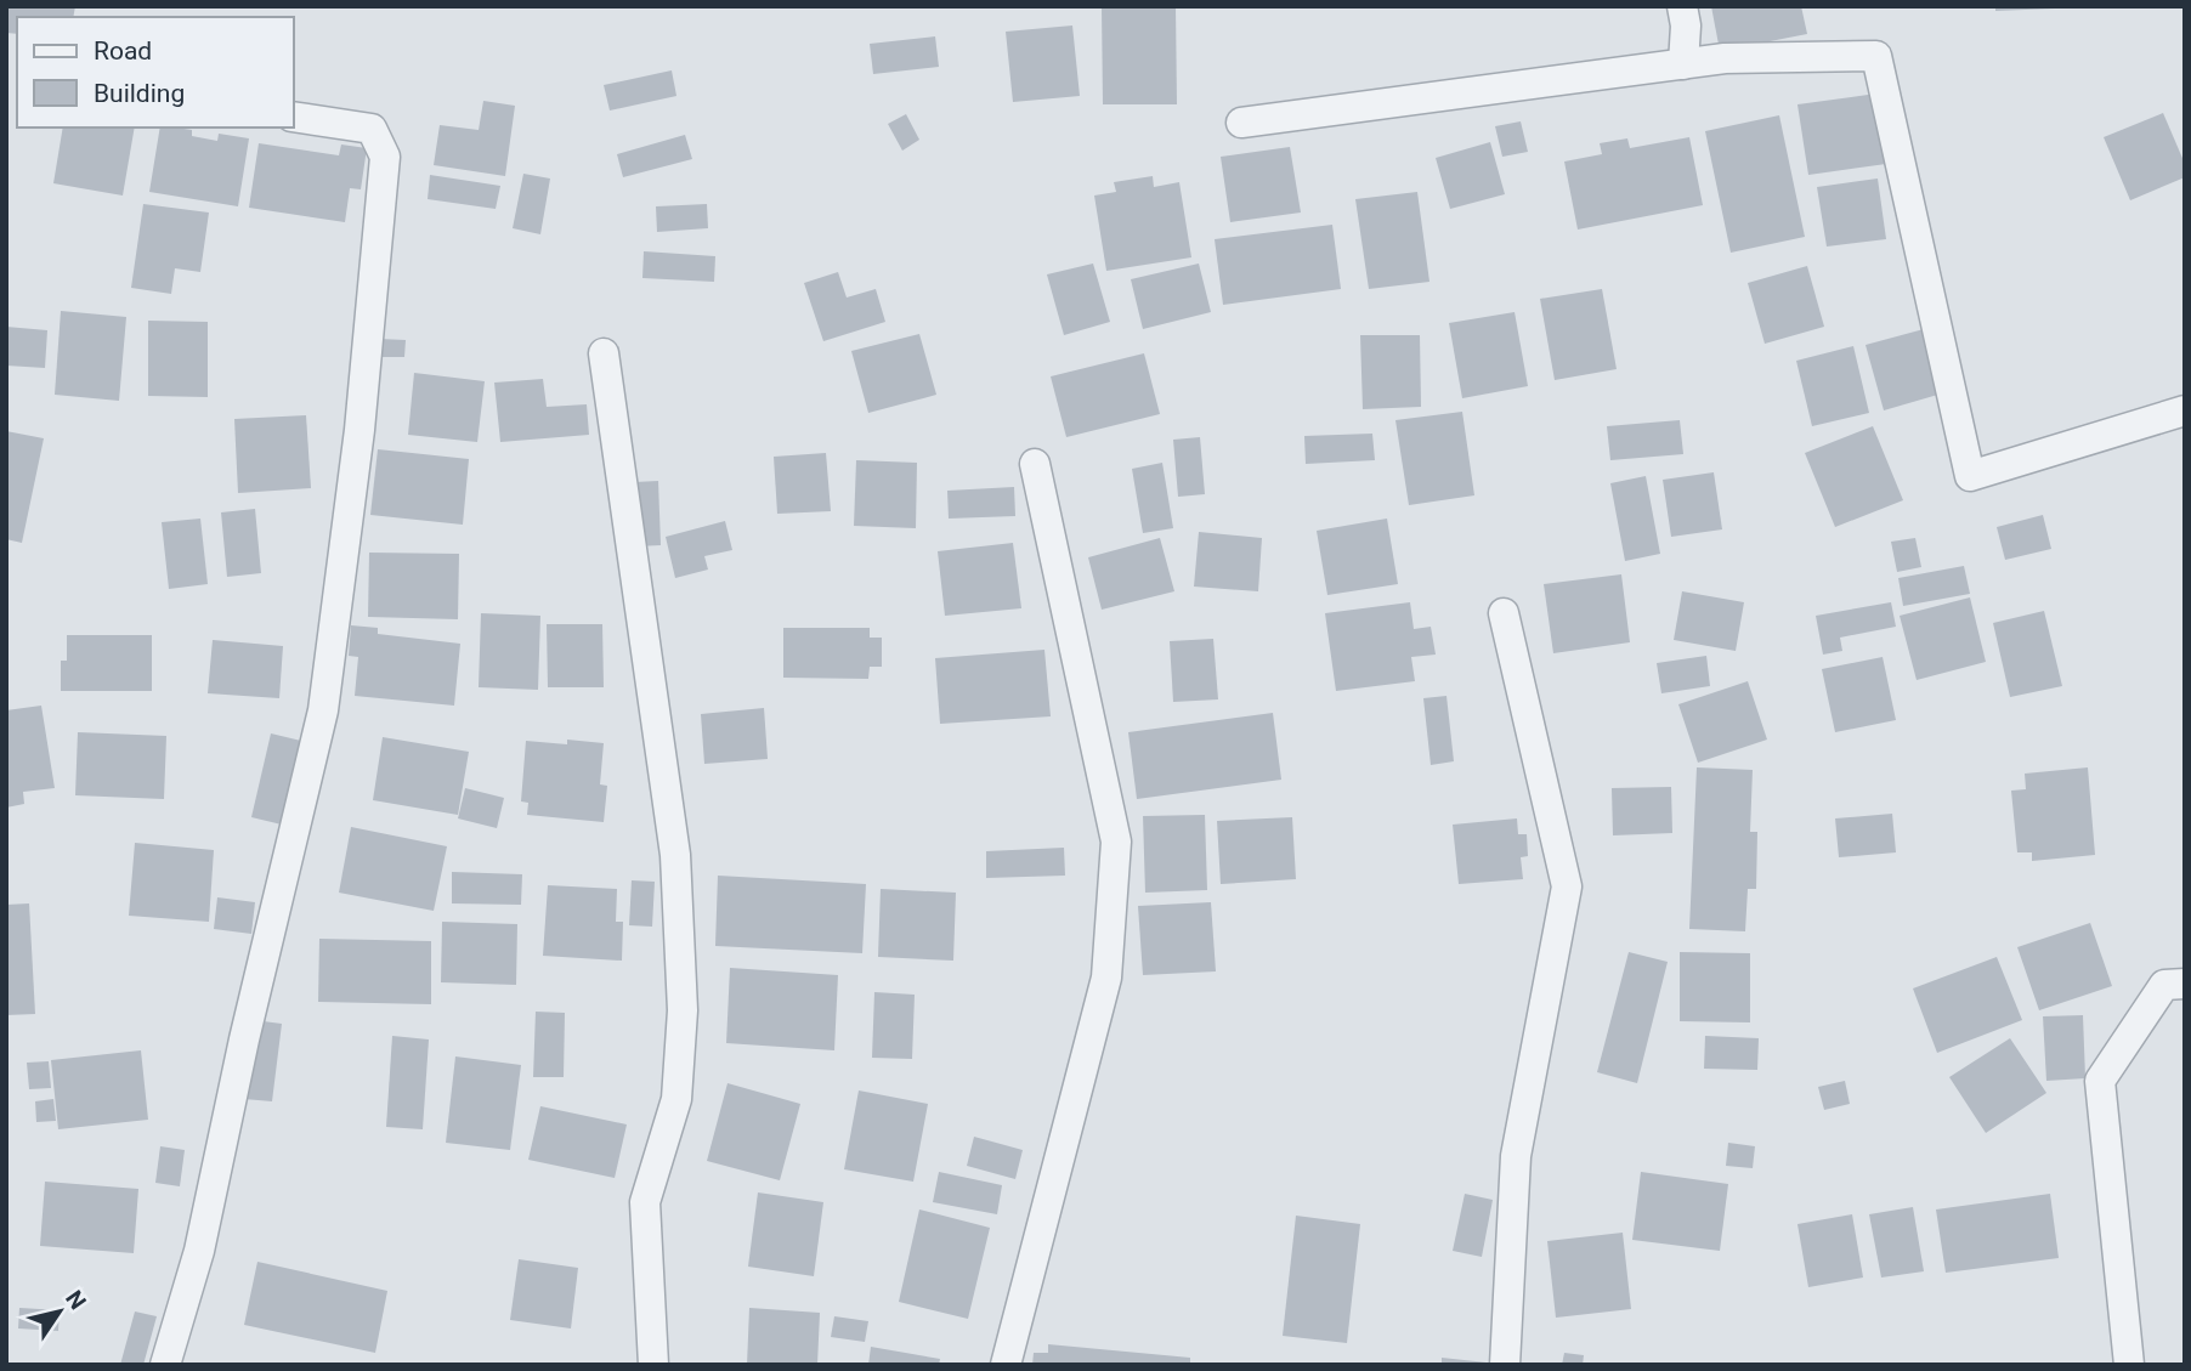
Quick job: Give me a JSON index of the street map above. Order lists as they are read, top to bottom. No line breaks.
{"legend":["Road","Building"],"north":"top right"}
